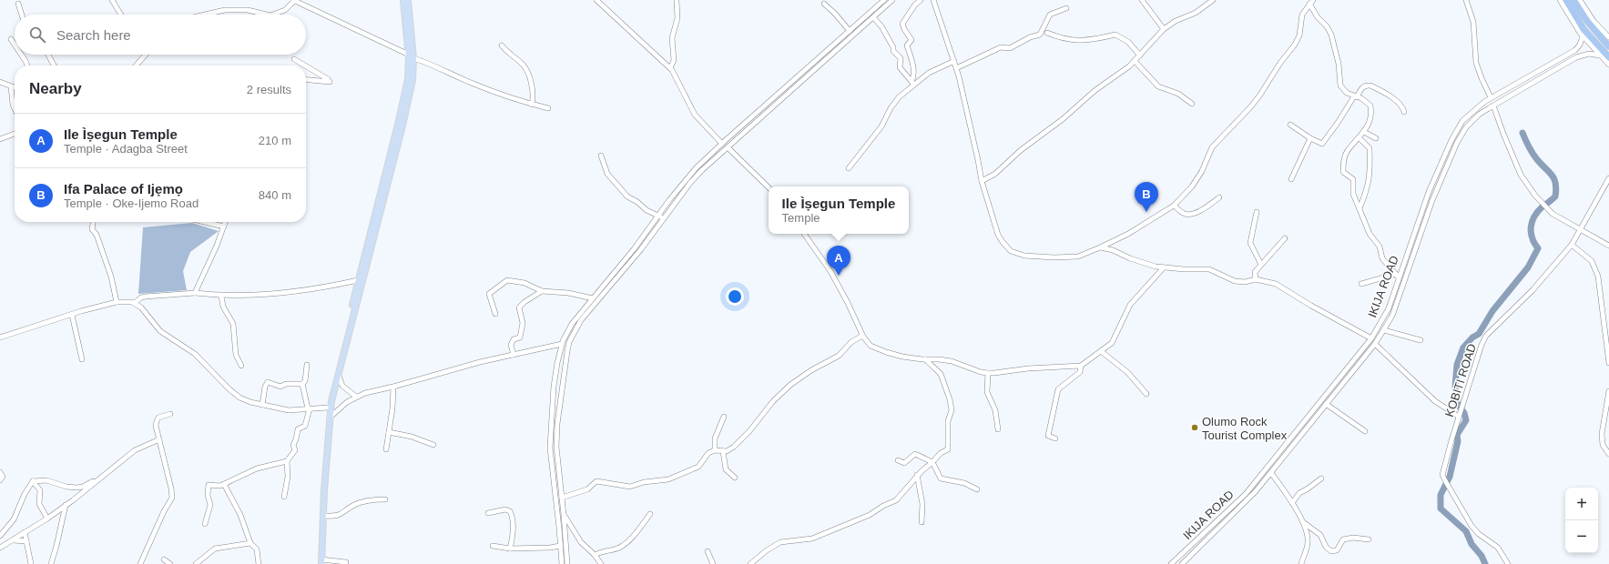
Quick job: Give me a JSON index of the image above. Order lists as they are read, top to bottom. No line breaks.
{"streets":{"street":["IKIJA ROAD","KOBITI ROAD"]},"places":["Olumo Rock Tourist Complex"],"page":{"search":"Search here","heading":["Nearby","2 results"],"list":[{"mark":"A","name":"Ile Ìṣegun Temple","note":"Temple · Adagba Street","value":"210 m"},{"mark":"B","name":"Ifa Palace of Ijẹmọ","note":"Temple · Oke-Ijemo Road","value":"840 m"}],"pins":["B","A"],"popup":["Ile Ìṣegun Temple","Temple"],"map_buttons":["+","−"]}}
